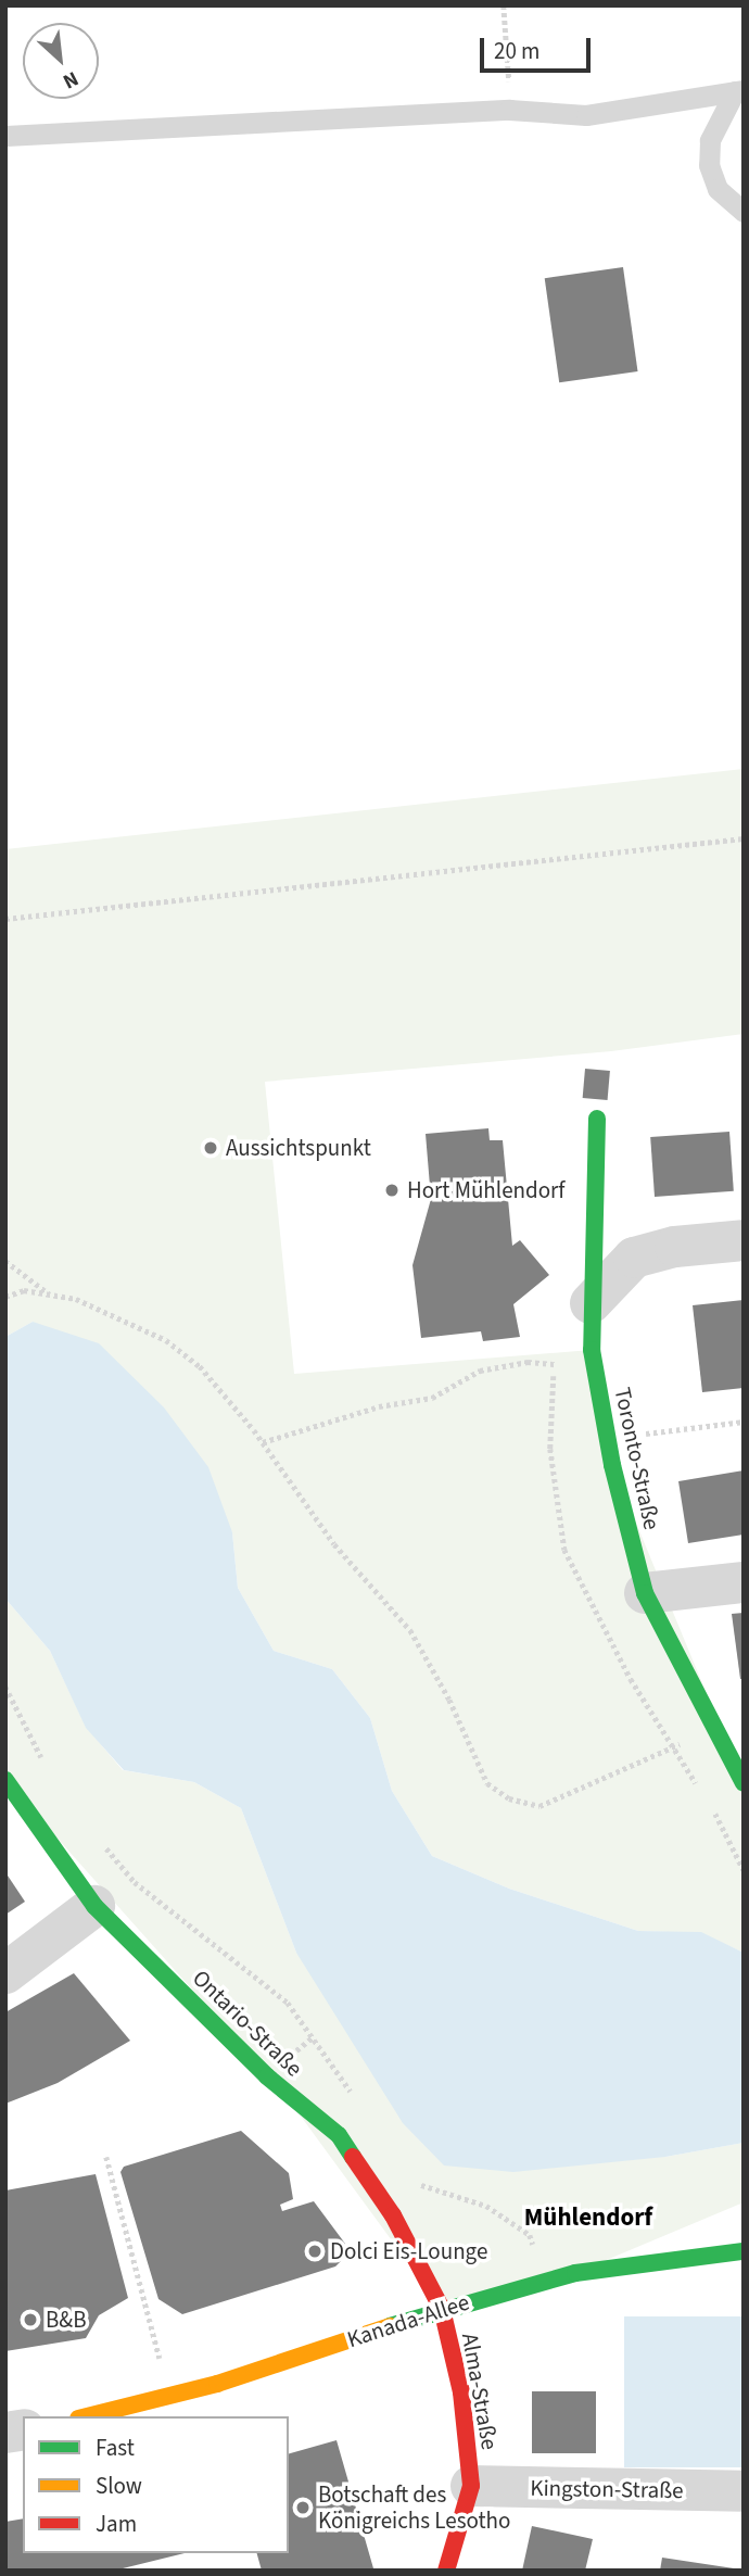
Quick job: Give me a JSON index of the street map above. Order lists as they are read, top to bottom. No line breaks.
{"streets":{"street":["Toronto-Straße","Ontario-Straße","Kanada-Allee","Alma-Straße","Kingston-Straße"]},"crossings":[["Ontario-Straße","Kanada-Allee"],["Ontario-Straße","Alma-Straße"],["Kanada-Allee","Alma-Straße"],["Alma-Straße","Kingston-Straße"]],"districts":["Mühlendorf"],"places":["Aussichtspunkt","Hort Mühlendorf","Dolci Eis-Lounge","B&B","Botschaft des Königreichs Lesotho"],"legend":["Fast","Slow","Jam"],"scale_bar":"20 m","north":"bottom right"}
